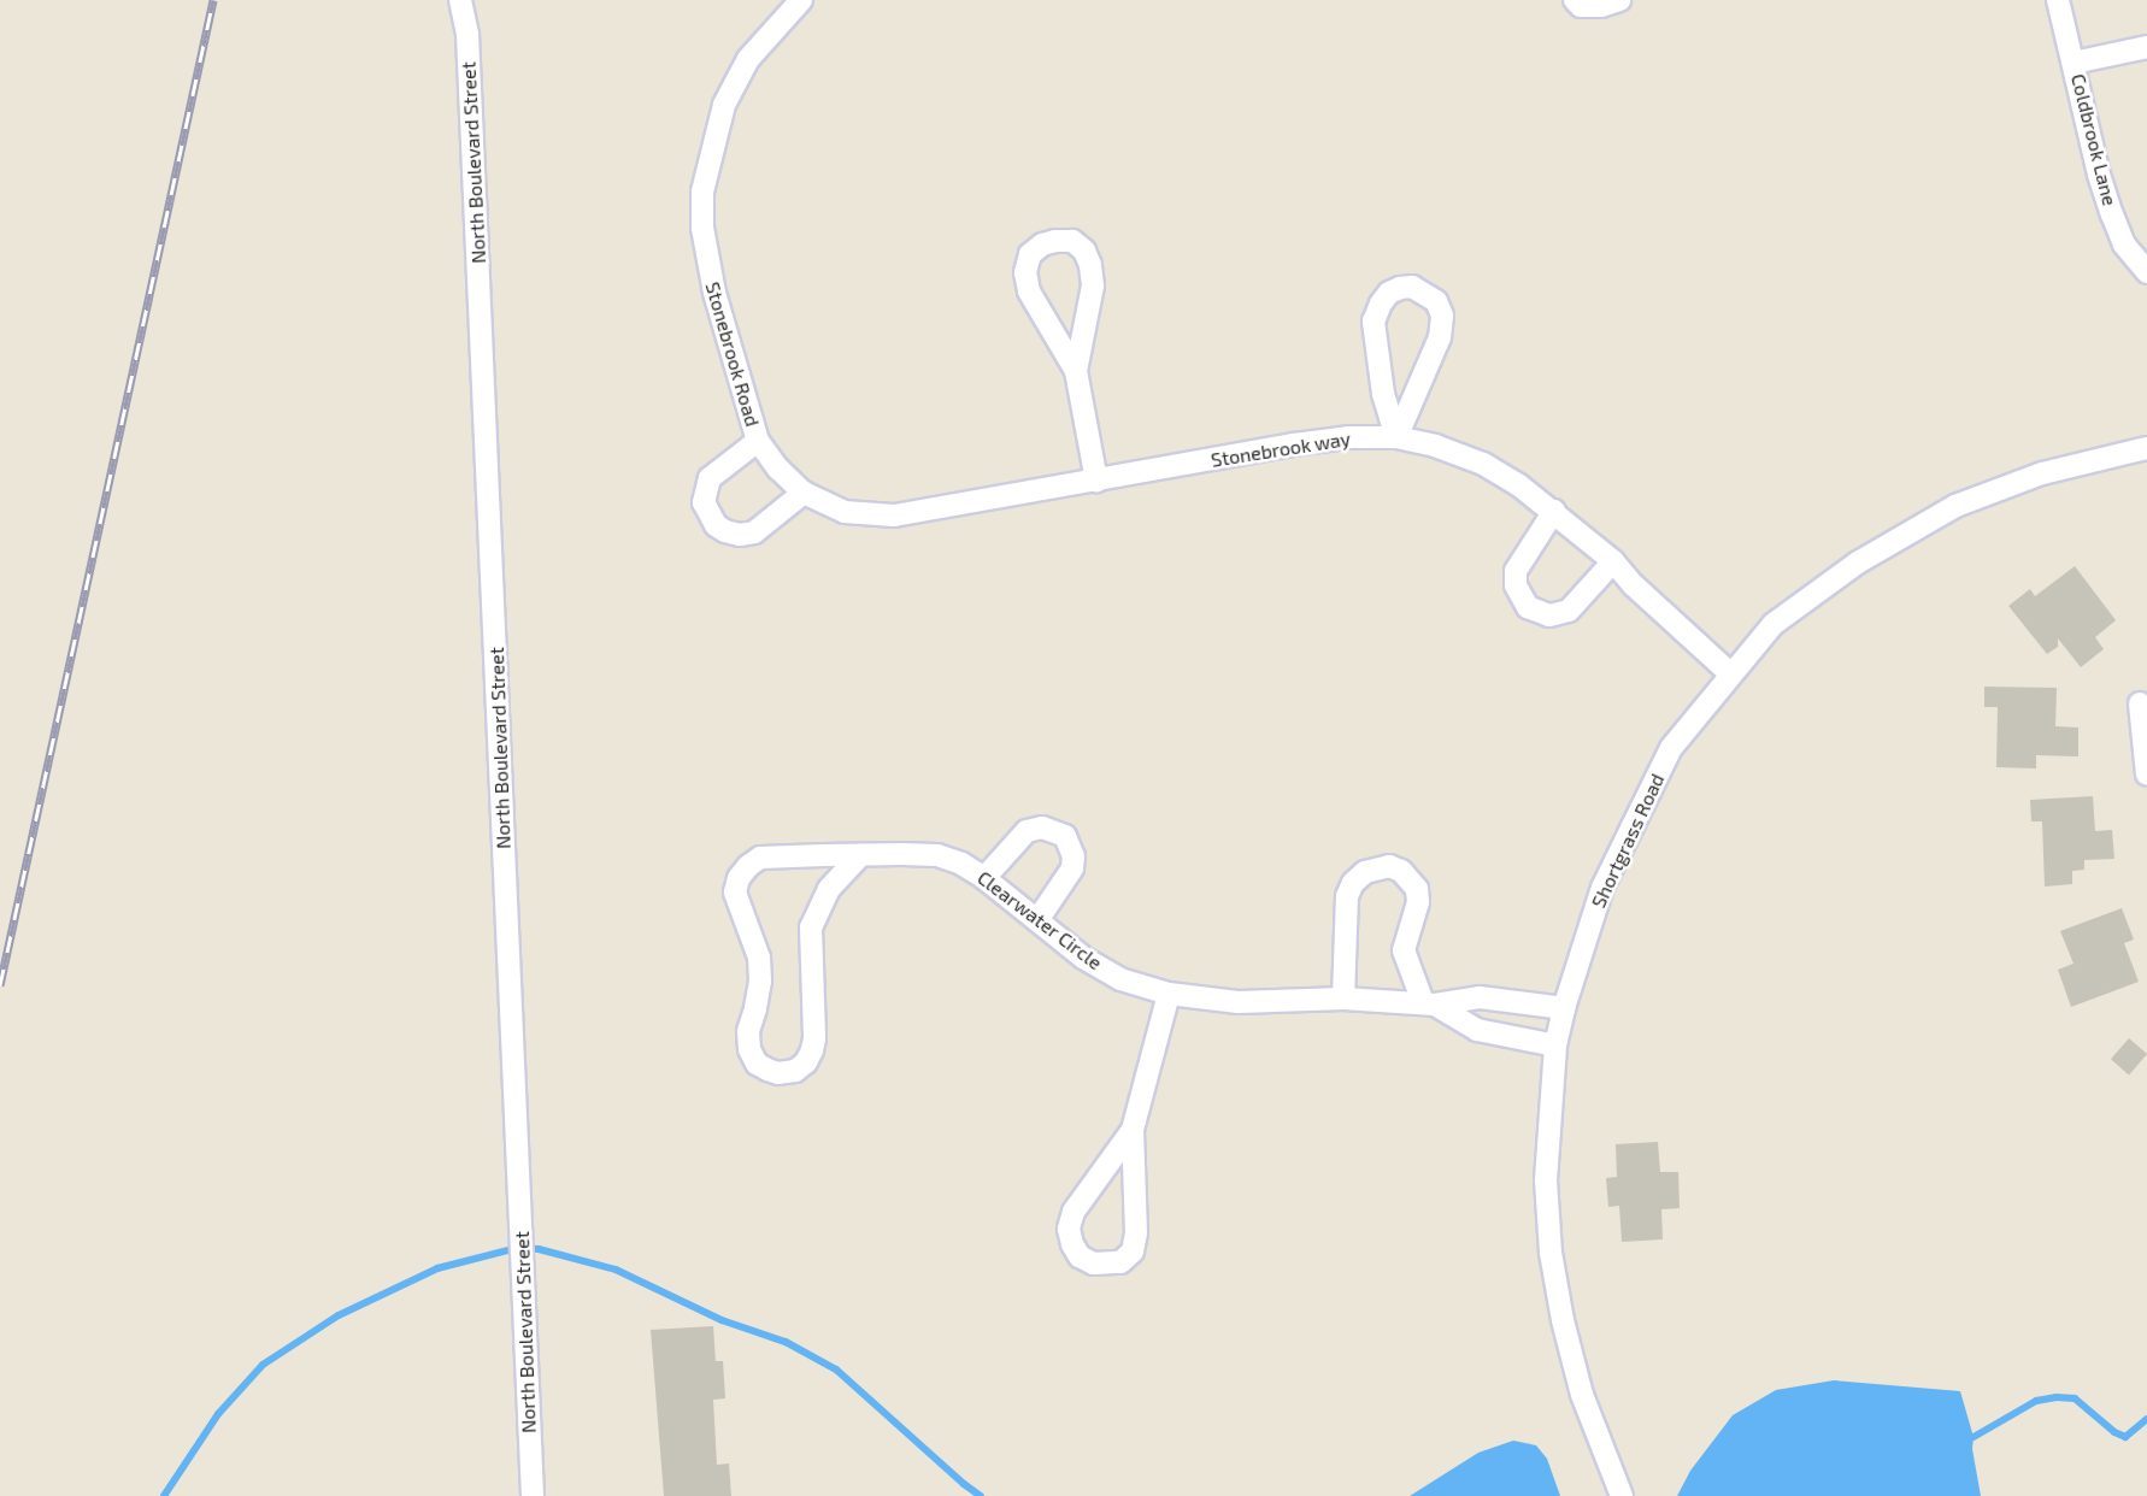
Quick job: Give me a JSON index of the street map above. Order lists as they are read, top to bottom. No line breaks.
{"streets":{"street":["Coldbrook Lane","North Boulevard Street","Stonebrook Road","Stonebrook way","Shortgrass Road","Clearwater Circle"]},"crossings":[["Stonebrook Road","Stonebrook way"],["Stonebrook way","Shortgrass Road"],["Shortgrass Road","Clearwater Circle"]]}
